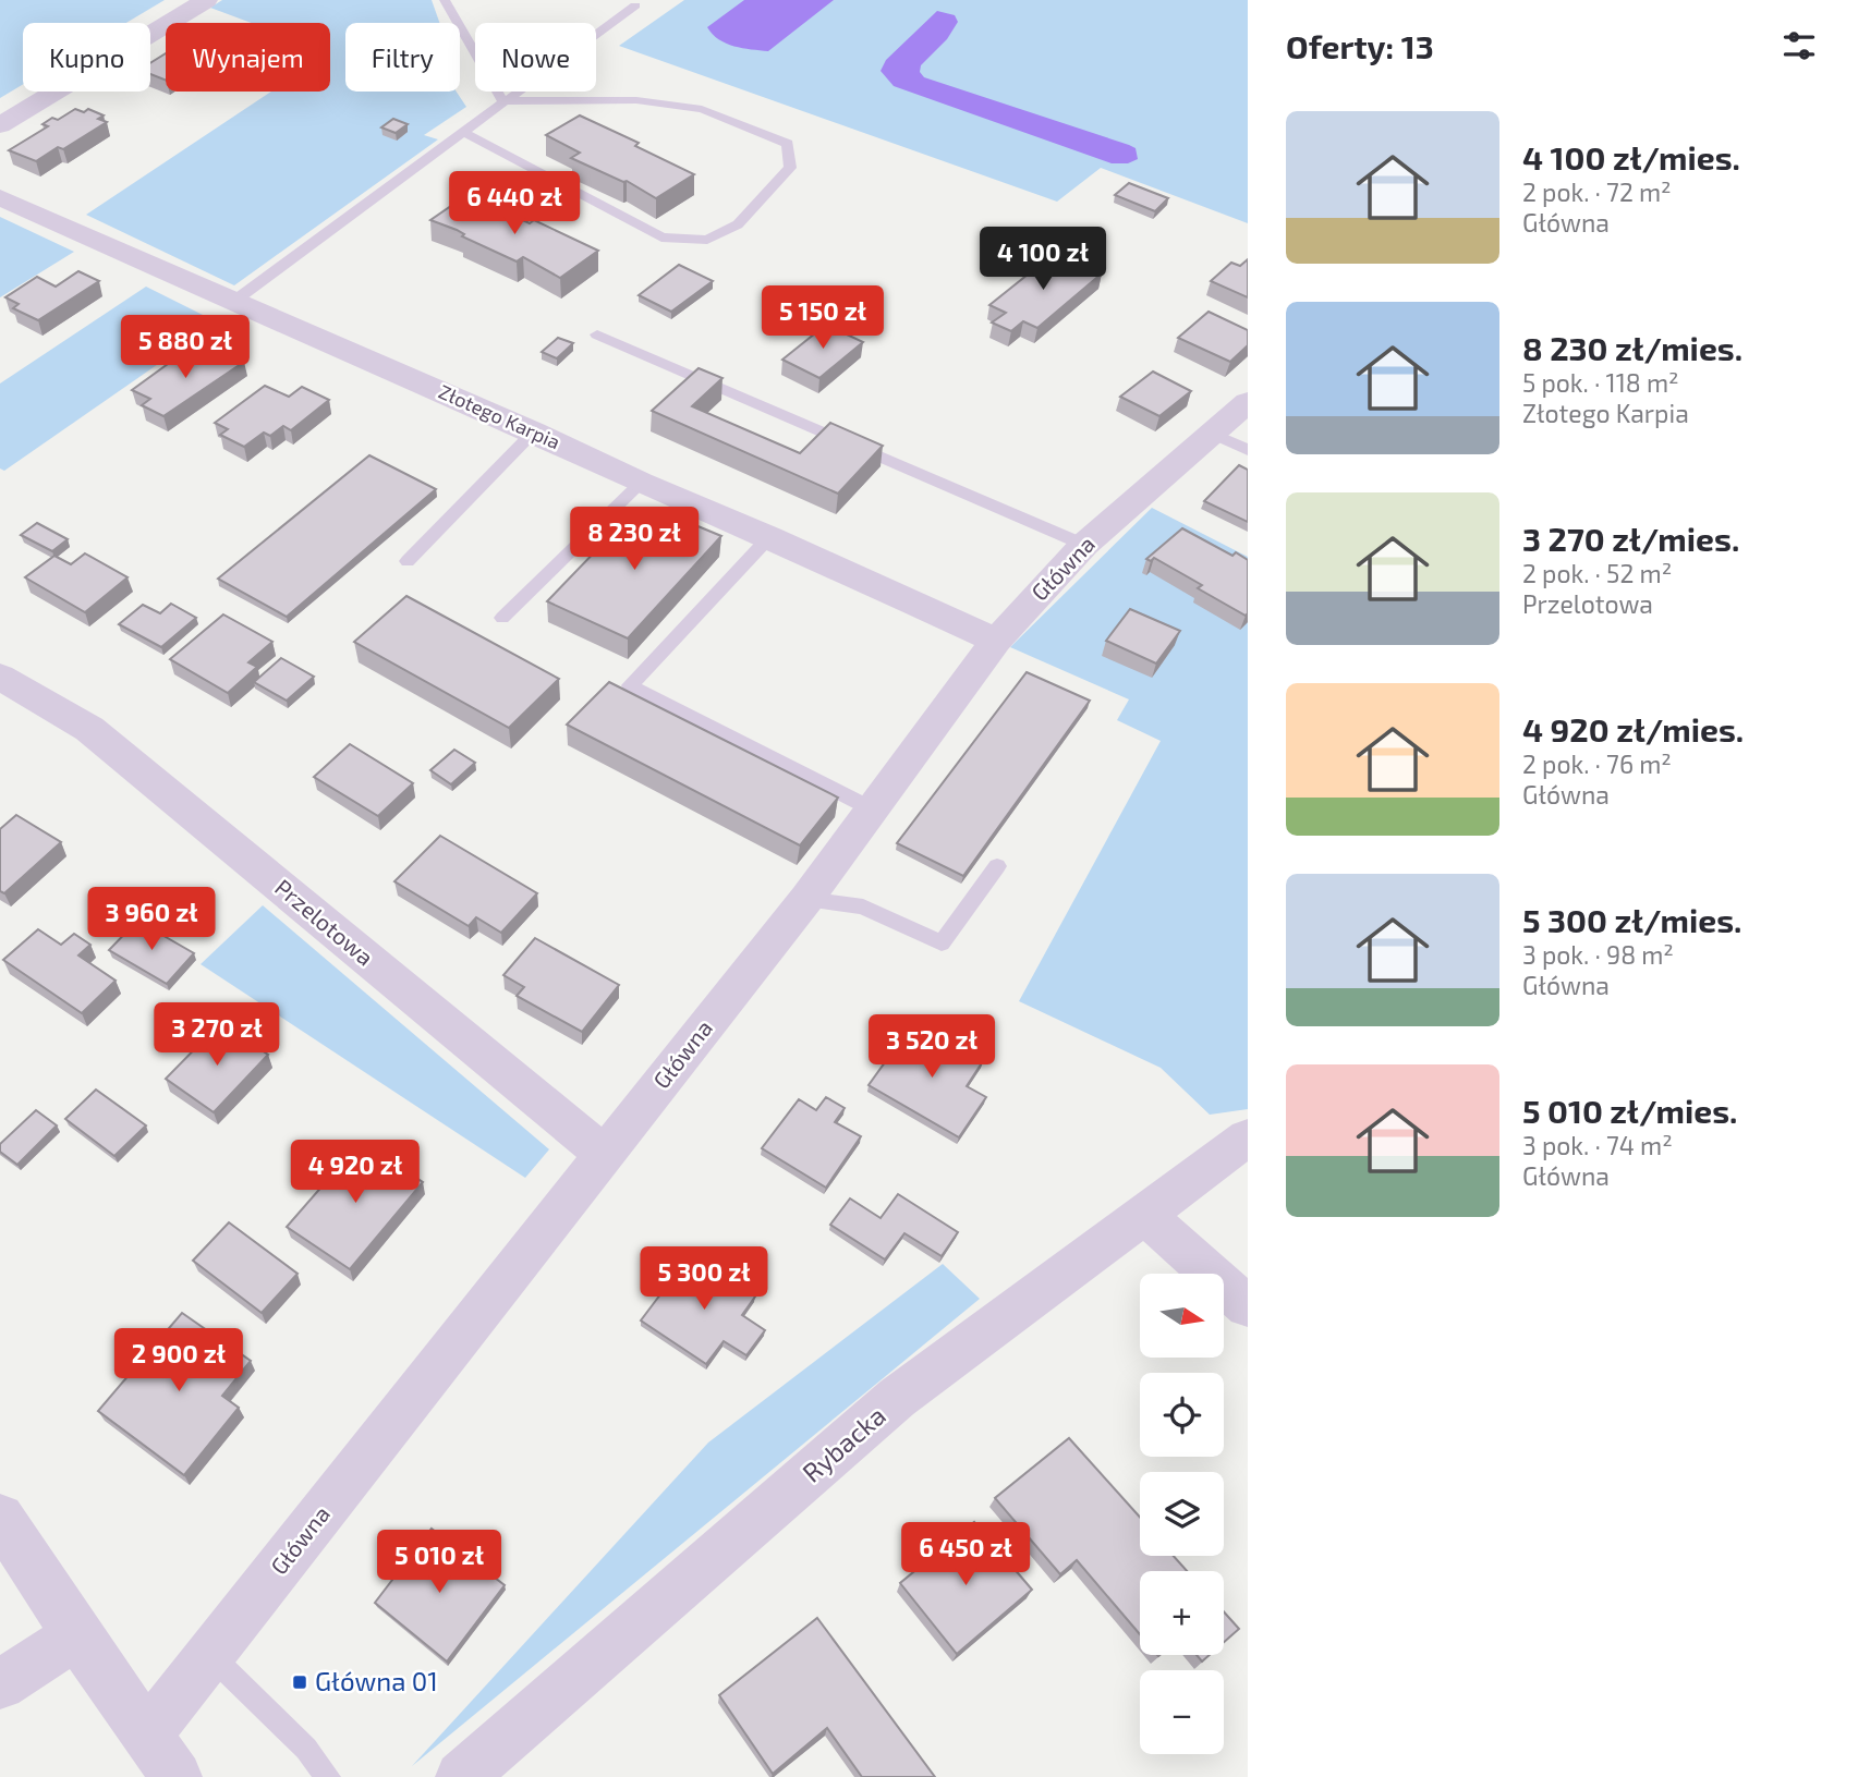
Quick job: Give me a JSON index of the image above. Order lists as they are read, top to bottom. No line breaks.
{"streets":{"street":["Złotego Karpia","Główna","Przelotowa","Rybacka"]},"crossings":[["Złotego Karpia","Główna"],["Główna","Przelotowa"]],"places":{"transit":["Główna 01"]},"north":"right","page":{"heading":"Oferty: 13","chip":["Kupno","Wynajem","Filtry","Nowe"],"list":[{"name":"4 100 zł/mies.","note":"2 pok. · 72 m² · Główna"},{"name":"8 230 zł/mies.","note":"5 pok. · 118 m² · Złotego Karpia"},{"name":"3 270 zł/mies.","note":"2 pok. · 52 m² · Przelotowa"},{"name":"4 920 zł/mies.","note":"2 pok. · 76 m² · Główna"},{"name":"5 300 zł/mies.","note":"3 pok. · 98 m² · Główna"},{"name":"5 010 zł/mies.","note":"3 pok. · 74 m² · Główna"}],"price":["6 440 zł","4 100 zł","5 150 zł","5 880 zł","8 230 zł","3 960 zł","3 270 zł","3 520 zł","4 920 zł","5 300 zł","2 900 zł","6 450 zł","5 010 zł"],"map_buttons":["+","−"]}}
